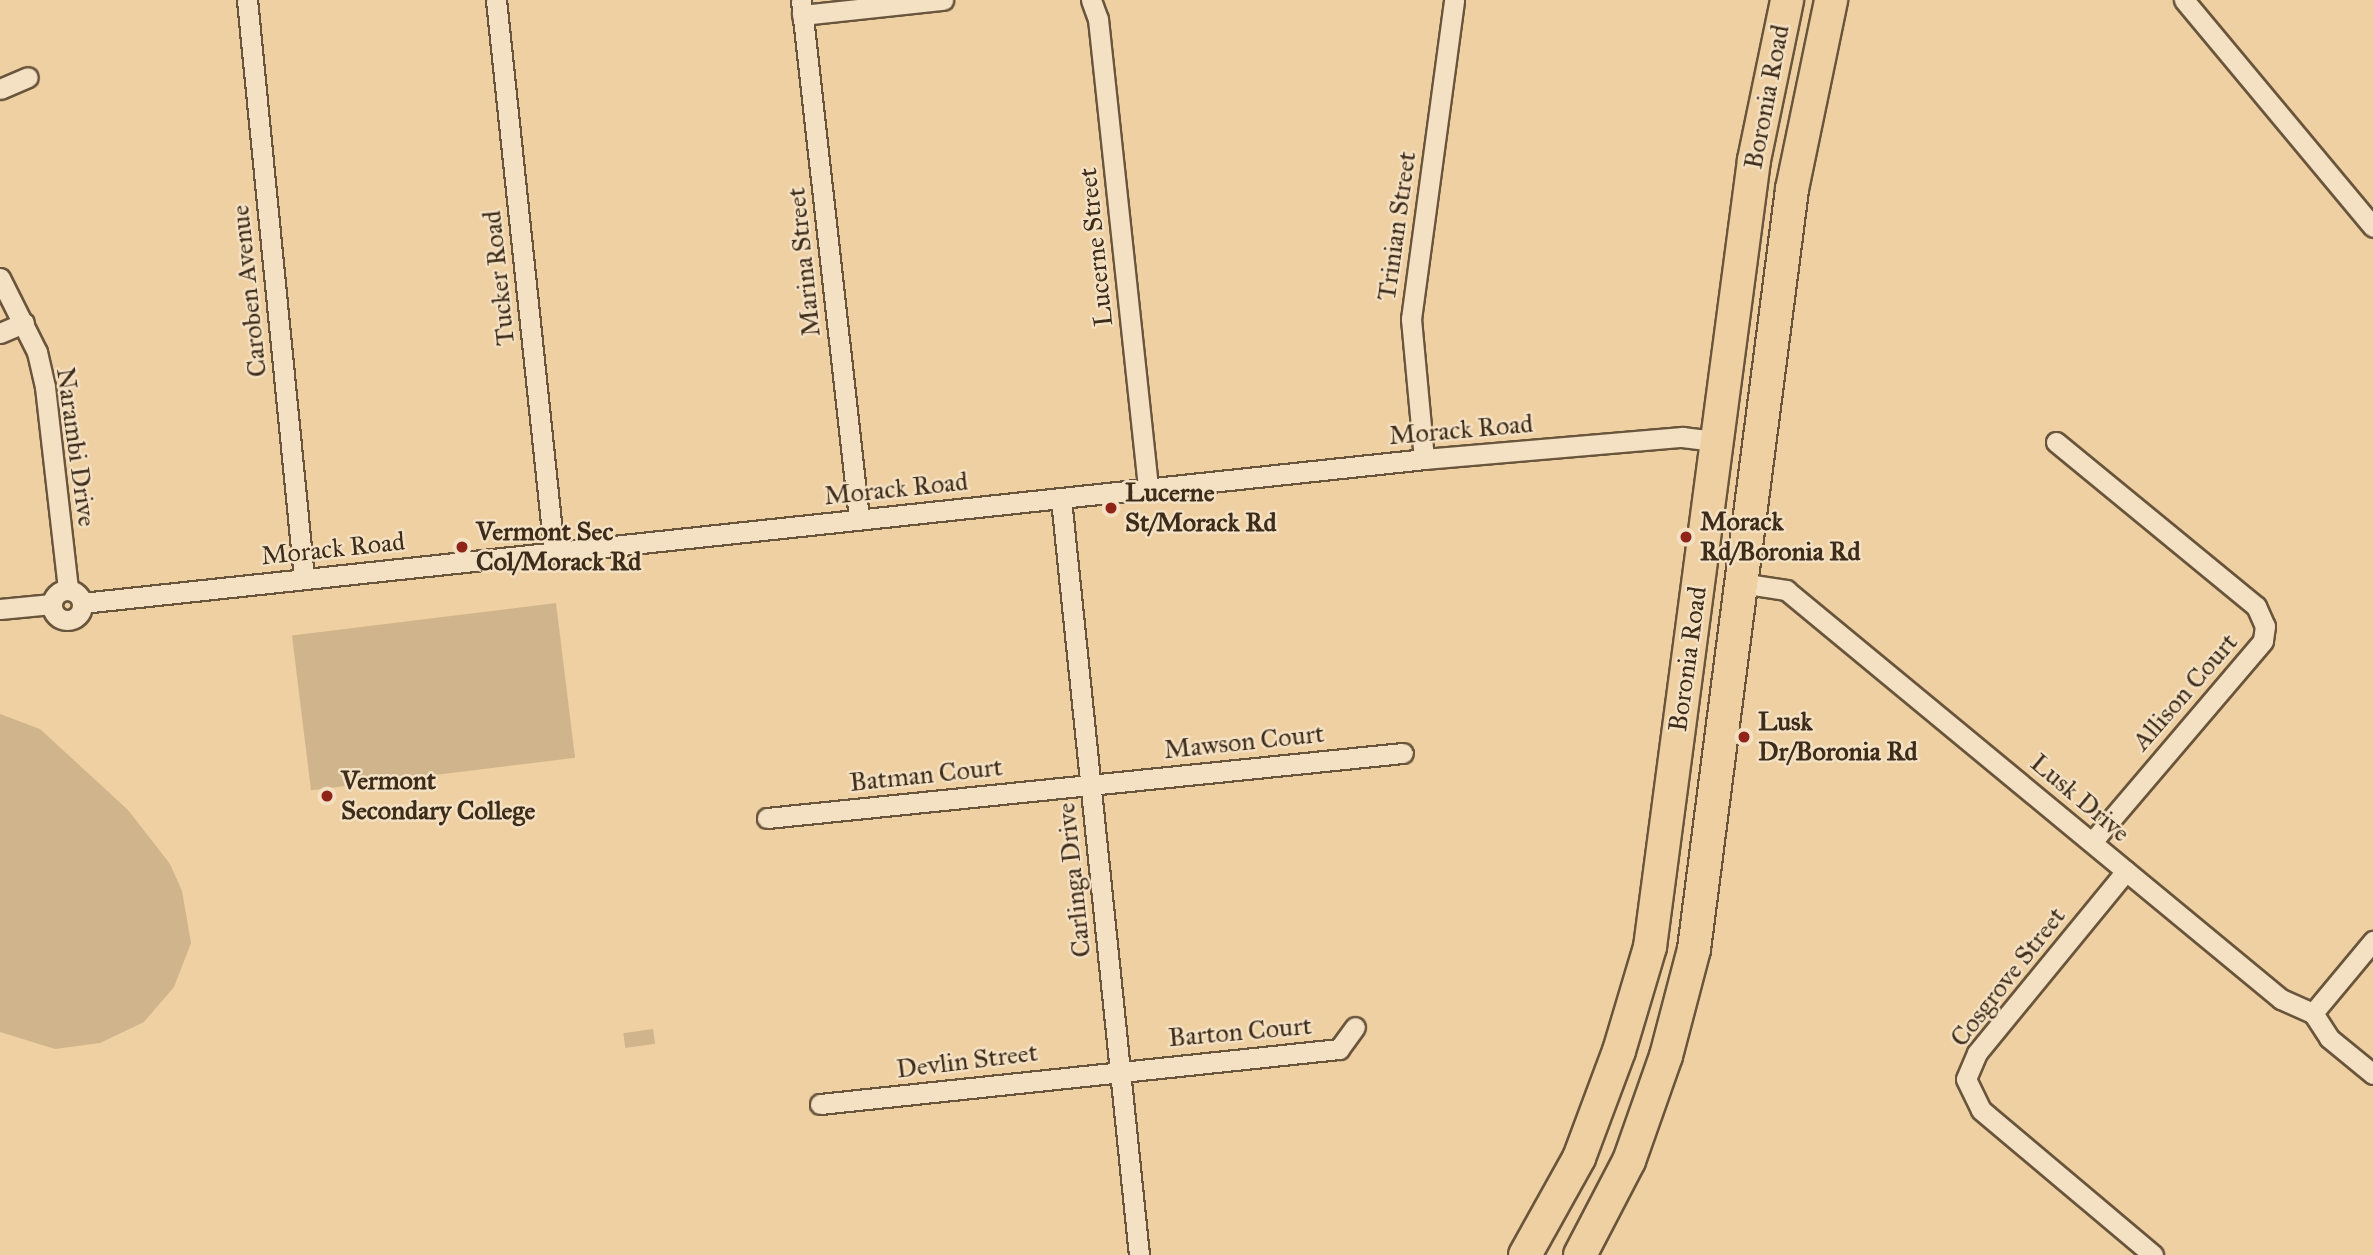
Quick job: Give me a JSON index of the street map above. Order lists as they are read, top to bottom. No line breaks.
{"streets":{"main road":["Boronia Road"],"street":["Trinian Street","Lucerne Street","Marina Street","Tucker Road","Caroben Avenue","Morack Road","Narambi Drive","Allison Court","Mawson Court","Batman Court","Lusk Drive","Carlinga Drive","Cosgrove Street","Barton Court","Devlin Street"]},"crossings":[["Boronia Road","Morack Road"],["Boronia Road","Lusk Drive"],["Trinian Street","Morack Road"],["Lucerne Street","Morack Road"],["Marina Street","Morack Road"],["Tucker Road","Morack Road"],["Caroben Avenue","Morack Road"],["Morack Road","Narambi Drive"],["Morack Road","Carlinga Drive"],["Allison Court","Lusk Drive"],["Mawson Court","Batman Court"],["Mawson Court","Carlinga Drive"],["Batman Court","Carlinga Drive"],["Lusk Drive","Cosgrove Street"],["Carlinga Drive","Barton Court"],["Carlinga Drive","Devlin Street"],["Barton Court","Devlin Street"]],"places":["Lucerne St/Morack Rd","Morack Rd/Boronia Rd","Vermont Sec Col/Morack Rd","Lusk Dr/Boronia Rd","Vermont Secondary College"]}
